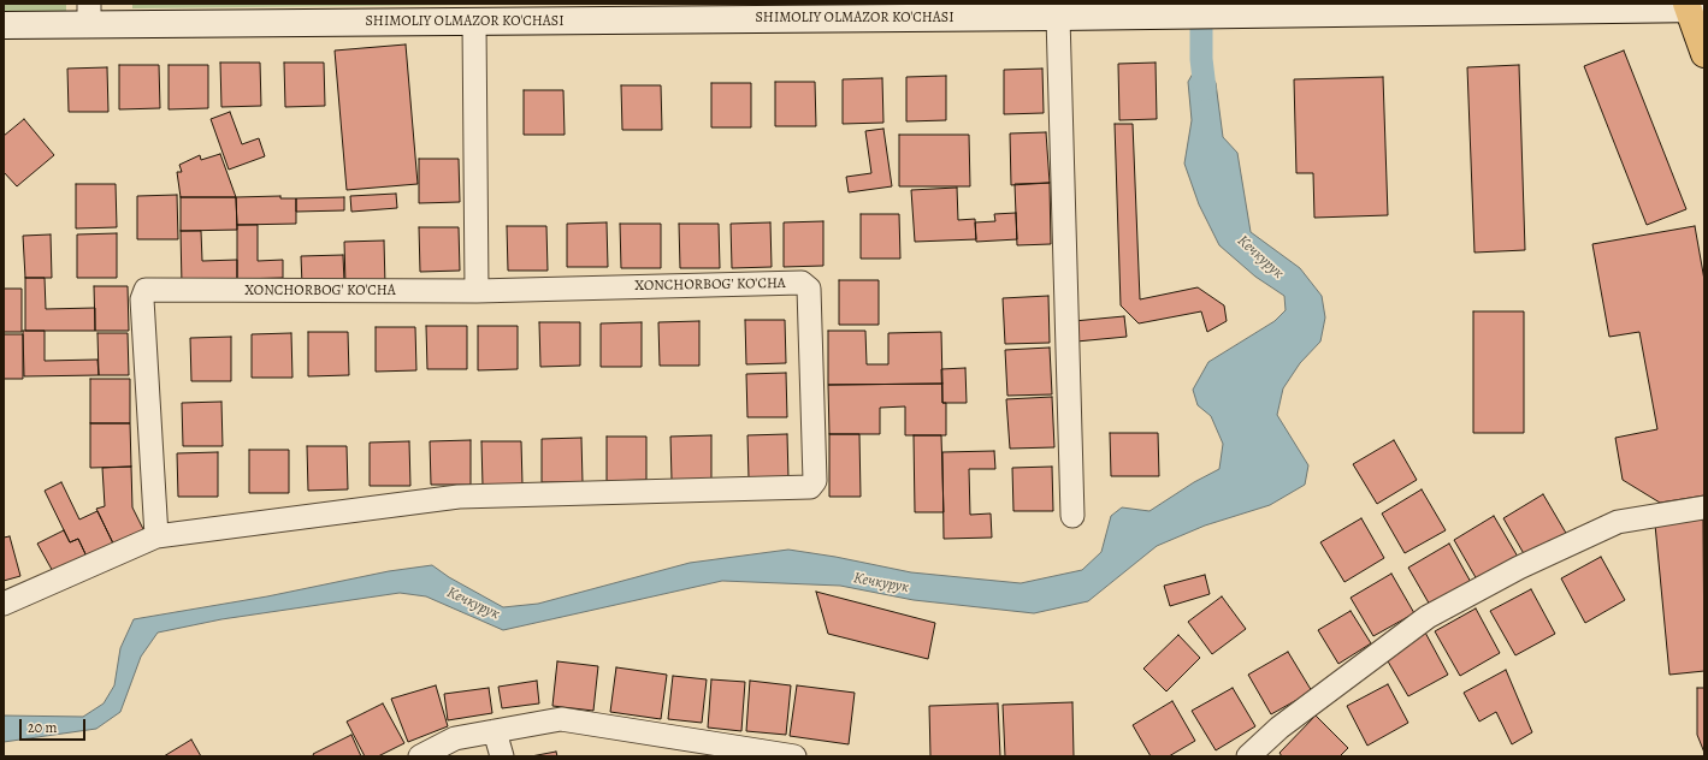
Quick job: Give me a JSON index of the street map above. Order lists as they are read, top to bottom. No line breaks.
{"streets":{"main road":["SHIMOLIY OLMAZOR KO'CHASI"],"street":["XONCHORBOG' KO'CHA"]},"water":["Кечкурук"],"scale_bar":"20 m"}
